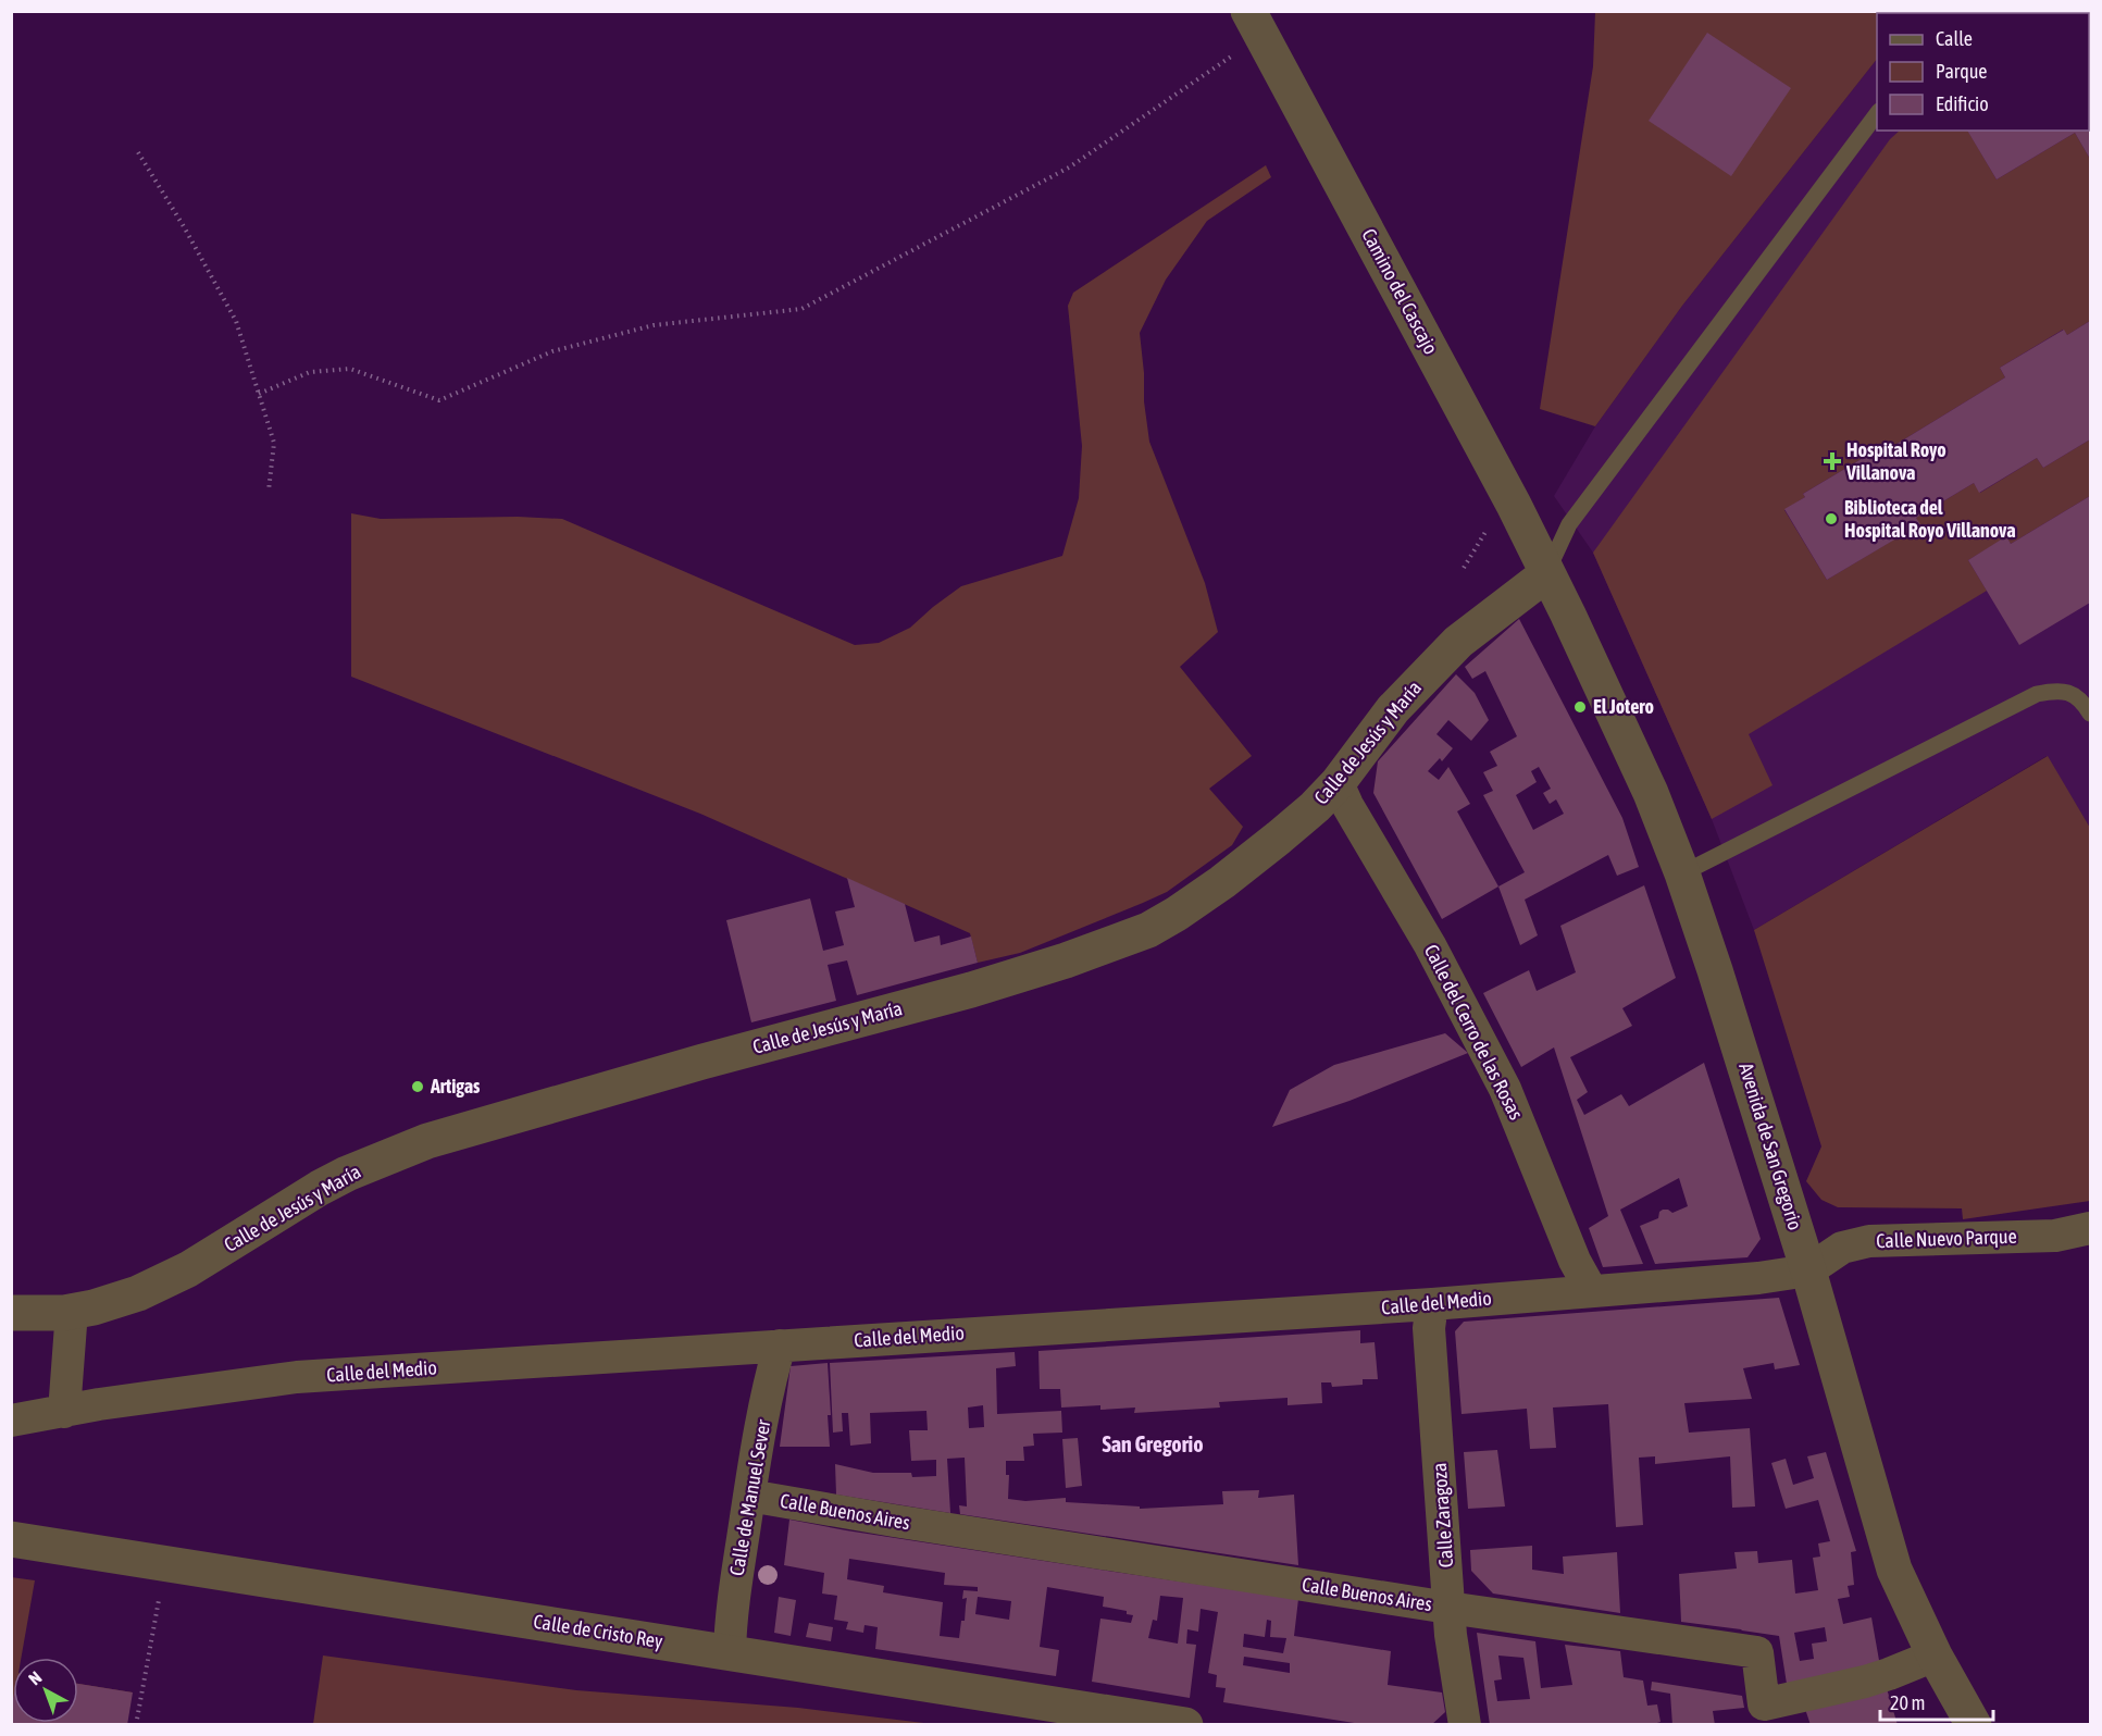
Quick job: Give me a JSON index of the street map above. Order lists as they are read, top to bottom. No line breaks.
{"streets":{"street":["Camino del Cascajo","Calle de Jesús y María","Calle del Cerro de las Rosas","Avenida de San Gregorio","Calle Nuevo Parque","Calle del Medio","Calle de Manuel Sever","Calle Buenos Aires","Calle Zaragoza","Calle de Cristo Rey"]},"crossings":[["Camino del Cascajo","Calle de Jesús y María"],["Camino del Cascajo","Avenida de San Gregorio"],["Calle de Jesús y María","Calle del Cerro de las Rosas"],["Calle de Jesús y María","Avenida de San Gregorio"],["Calle del Cerro de las Rosas","Calle del Medio"],["Avenida de San Gregorio","Calle Nuevo Parque"],["Avenida de San Gregorio","Calle del Medio"],["Avenida de San Gregorio","Calle Buenos Aires"],["Calle Nuevo Parque","Calle del Medio"],["Calle del Medio","Calle de Manuel Sever"],["Calle del Medio","Calle Zaragoza"],["Calle de Manuel Sever","Calle Buenos Aires"],["Calle de Manuel Sever","Calle de Cristo Rey"],["Calle Buenos Aires","Calle Zaragoza"]],"districts":["San Gregorio"],"places":{"health":["Hospital Royo Villanova"],"other":["Biblioteca del Hospital Royo Villanova","El Jotero","Artigas"]},"legend":["Calle","Parque","Edificio"],"scale_bar":"20 m","north":"top left"}
